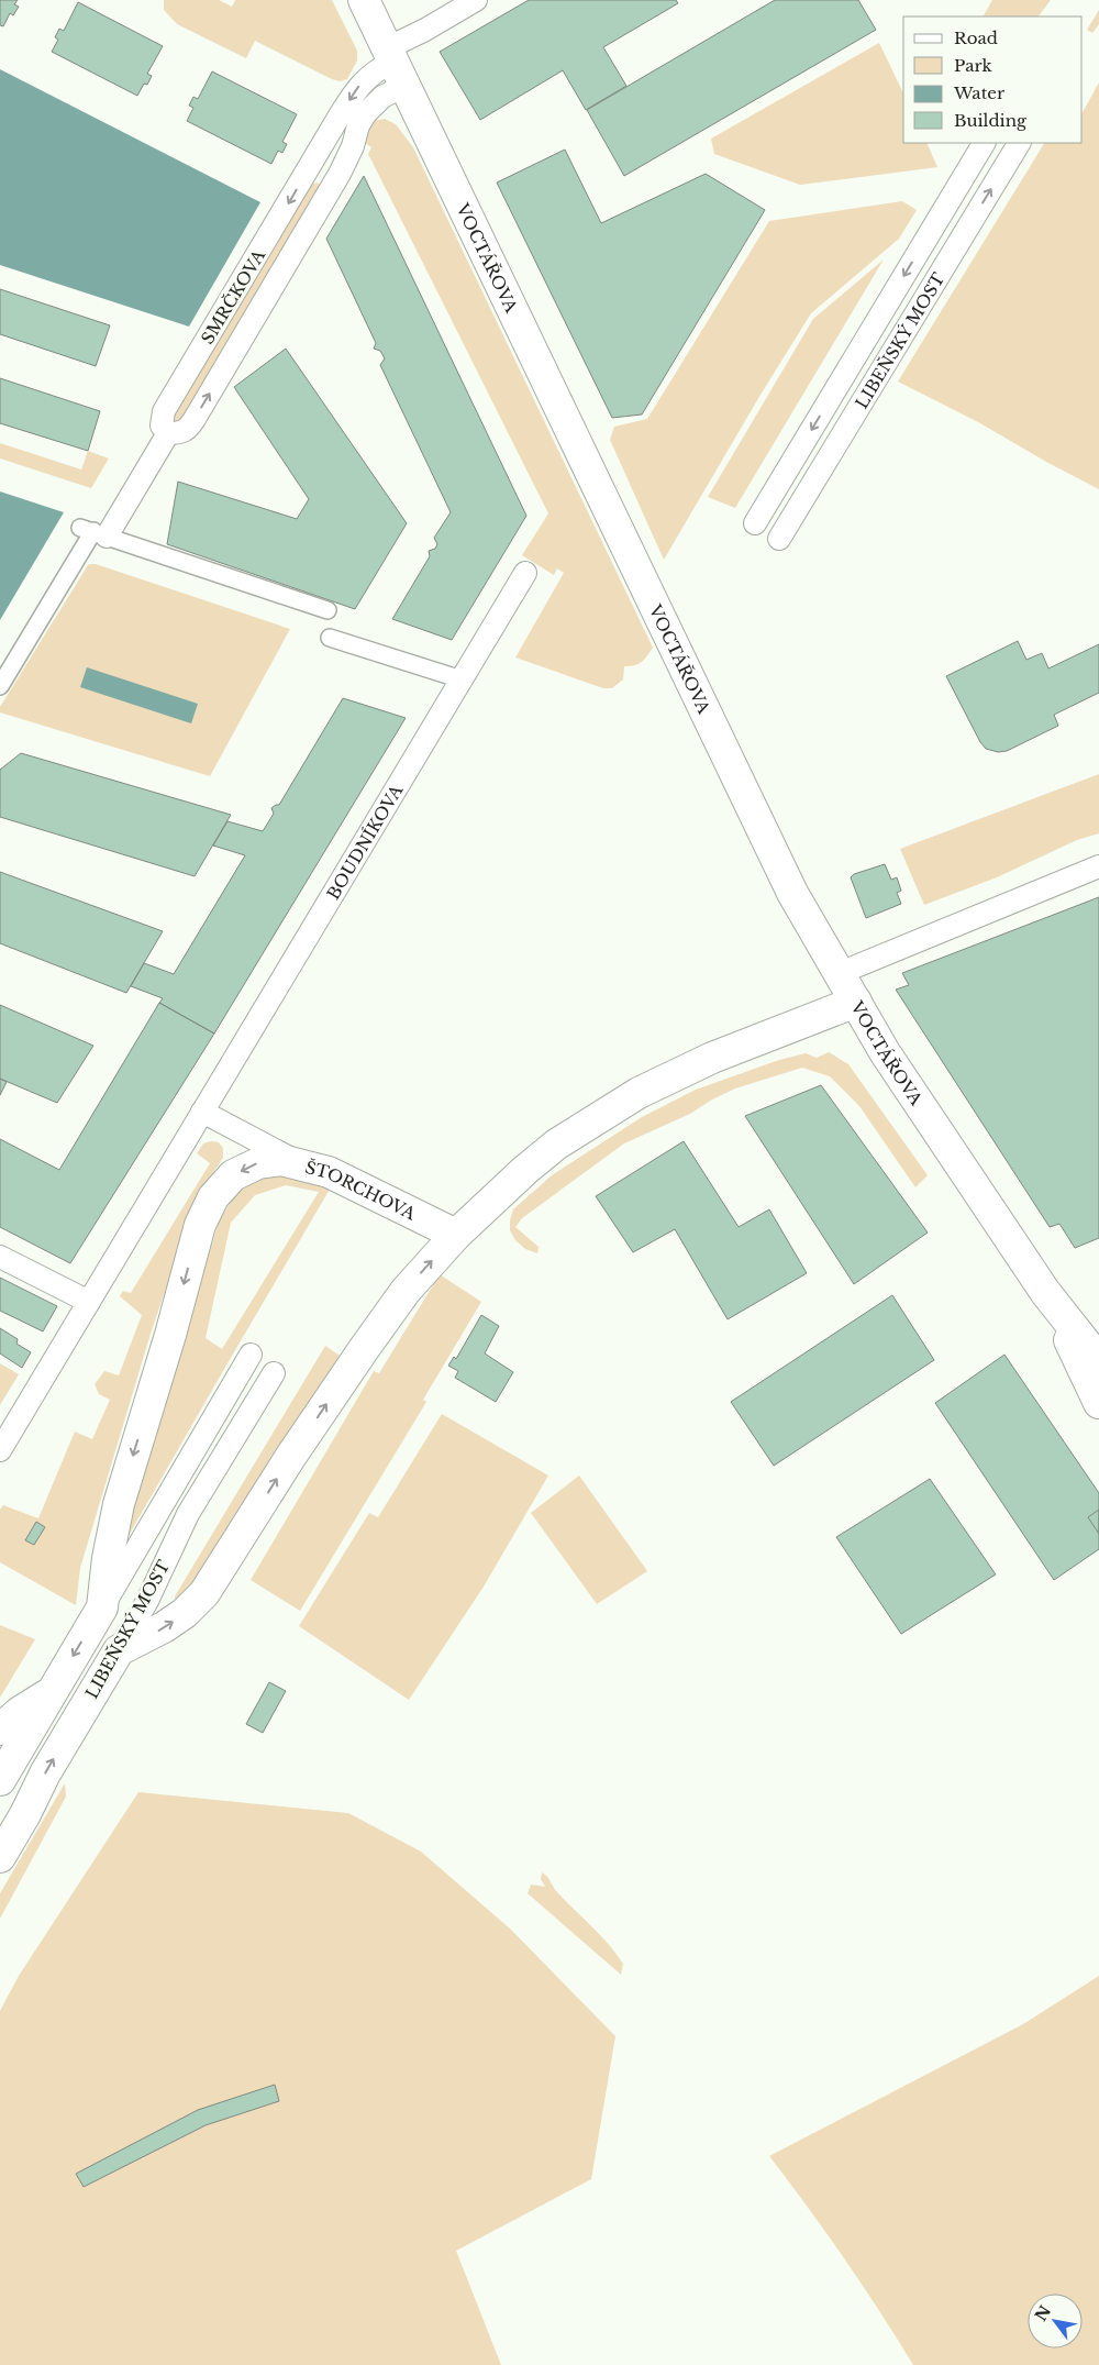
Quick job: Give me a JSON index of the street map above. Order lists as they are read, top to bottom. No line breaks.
{"streets":{"main road":["VOCTÁŘOVA","LIBEŇSKÝ MOST","ŠTORCHOVA"],"street":["SMRČKOVA","BOUDNÍKOVA"]},"crossings":[["VOCTÁŘOVA","SMRČKOVA"],["BOUDNÍKOVA","ŠTORCHOVA"]],"legend":["Road","Park","Water","Building"],"north":"top left"}
